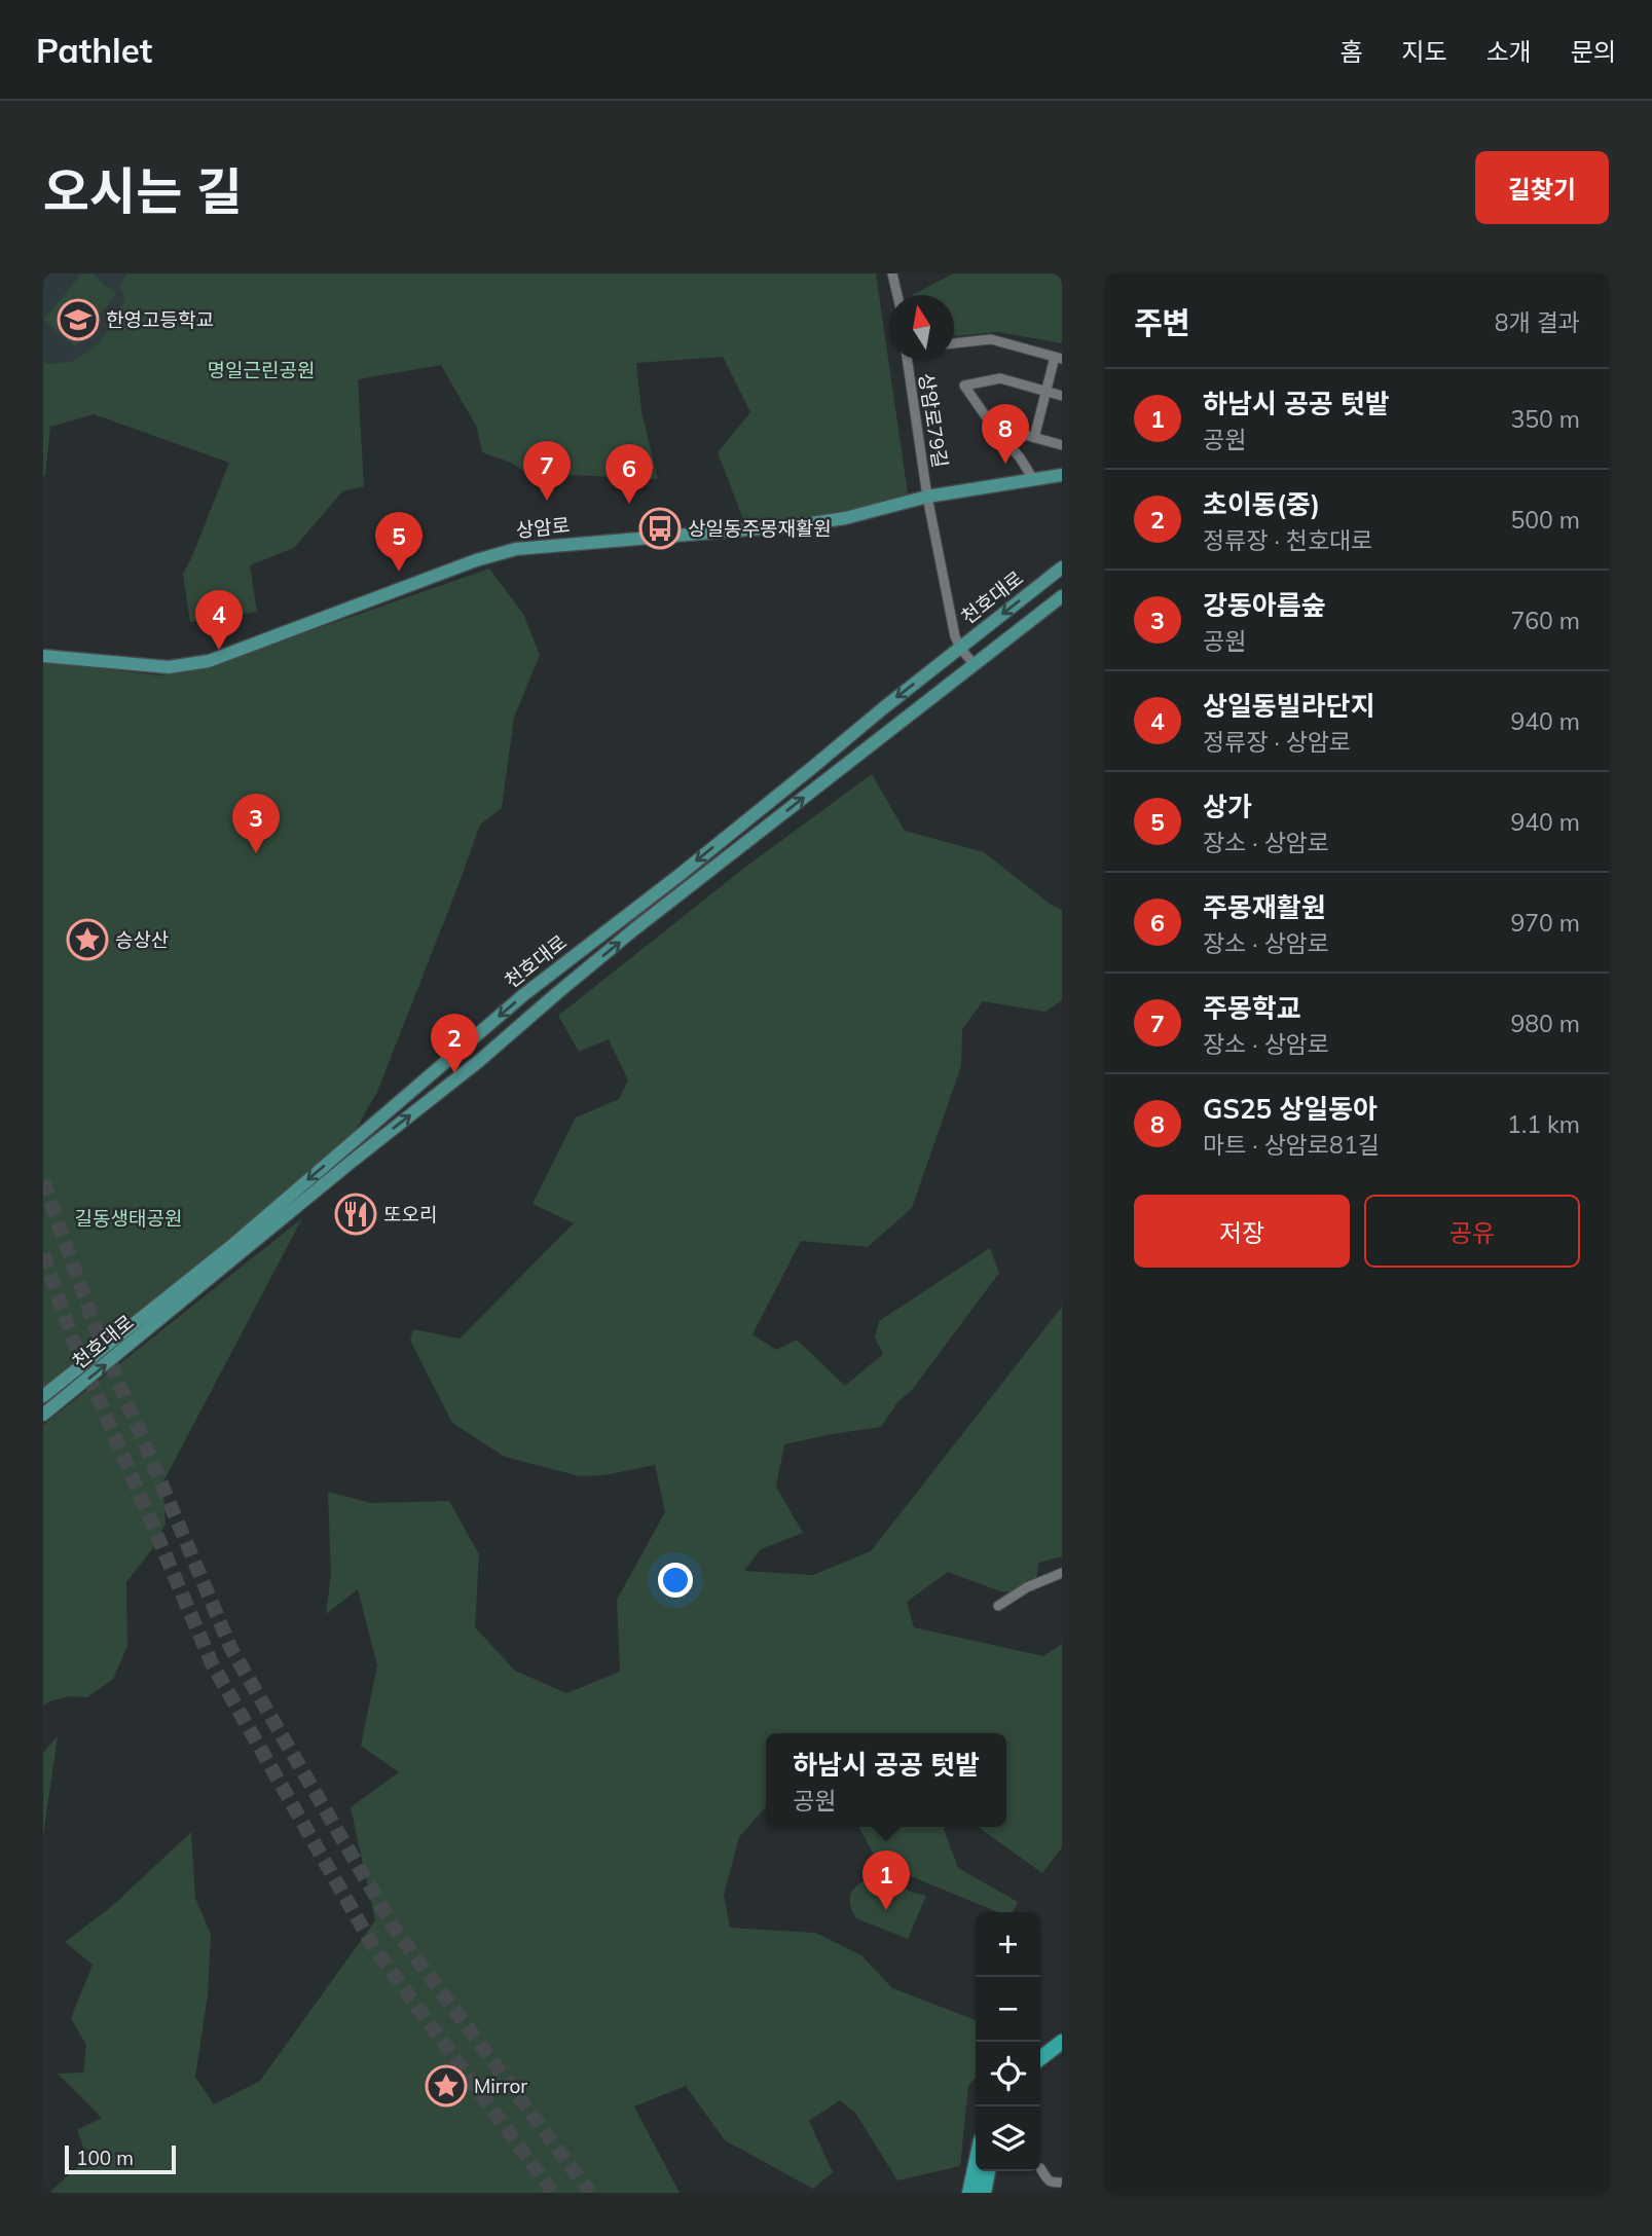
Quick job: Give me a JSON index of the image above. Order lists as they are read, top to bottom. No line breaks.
{"streets":{"main road":["상암로","천호대로"],"street":["상암로79길"]},"crossings":[["상암로79길","상암로"],["상암로79길","천호대로"]],"parks":["명일근린공원","길동생태공원"],"places":{"school or university":["한영고등학교"],"bus stop":["상일동주몽재활원"],"place":["승상산","Mirror"],"restaurant":["또오리"]},"scale_bar":"100 m","north":"top","page":{"header":"Pathlet","nav":["홈","지도","소개","문의"],"title":"오시는 길","buttons":["길찾기",["저장","공유"]],"heading":["주변","8개 결과"],"list":[{"mark":"1","name":"하남시 공공 텃밭","note":"공원","value":"350 m"},{"mark":"2","name":"초이동(중)","note":"정류장 · 천호대로","value":"500 m"},{"mark":"3","name":"강동아름숲","note":"공원","value":"760 m"},{"mark":"4","name":"상일동빌라단지","note":"정류장 · 상암로","value":"940 m"},{"mark":"5","name":"상가","note":"장소 · 상암로","value":"940 m"},{"mark":"6","name":"주몽재활원","note":"장소 · 상암로","value":"970 m"},{"mark":"7","name":"주몽학교","note":"장소 · 상암로","value":"980 m"},{"mark":"8","name":"GS25 상일동아","note":"마트 · 상암로81길","value":"1.1 km"}],"pins":["8","7","6","5","4","3","2","1"],"popup":["하남시 공공 텃밭","공원"],"map_buttons":["+","−"],"scale":"100 m"}}
